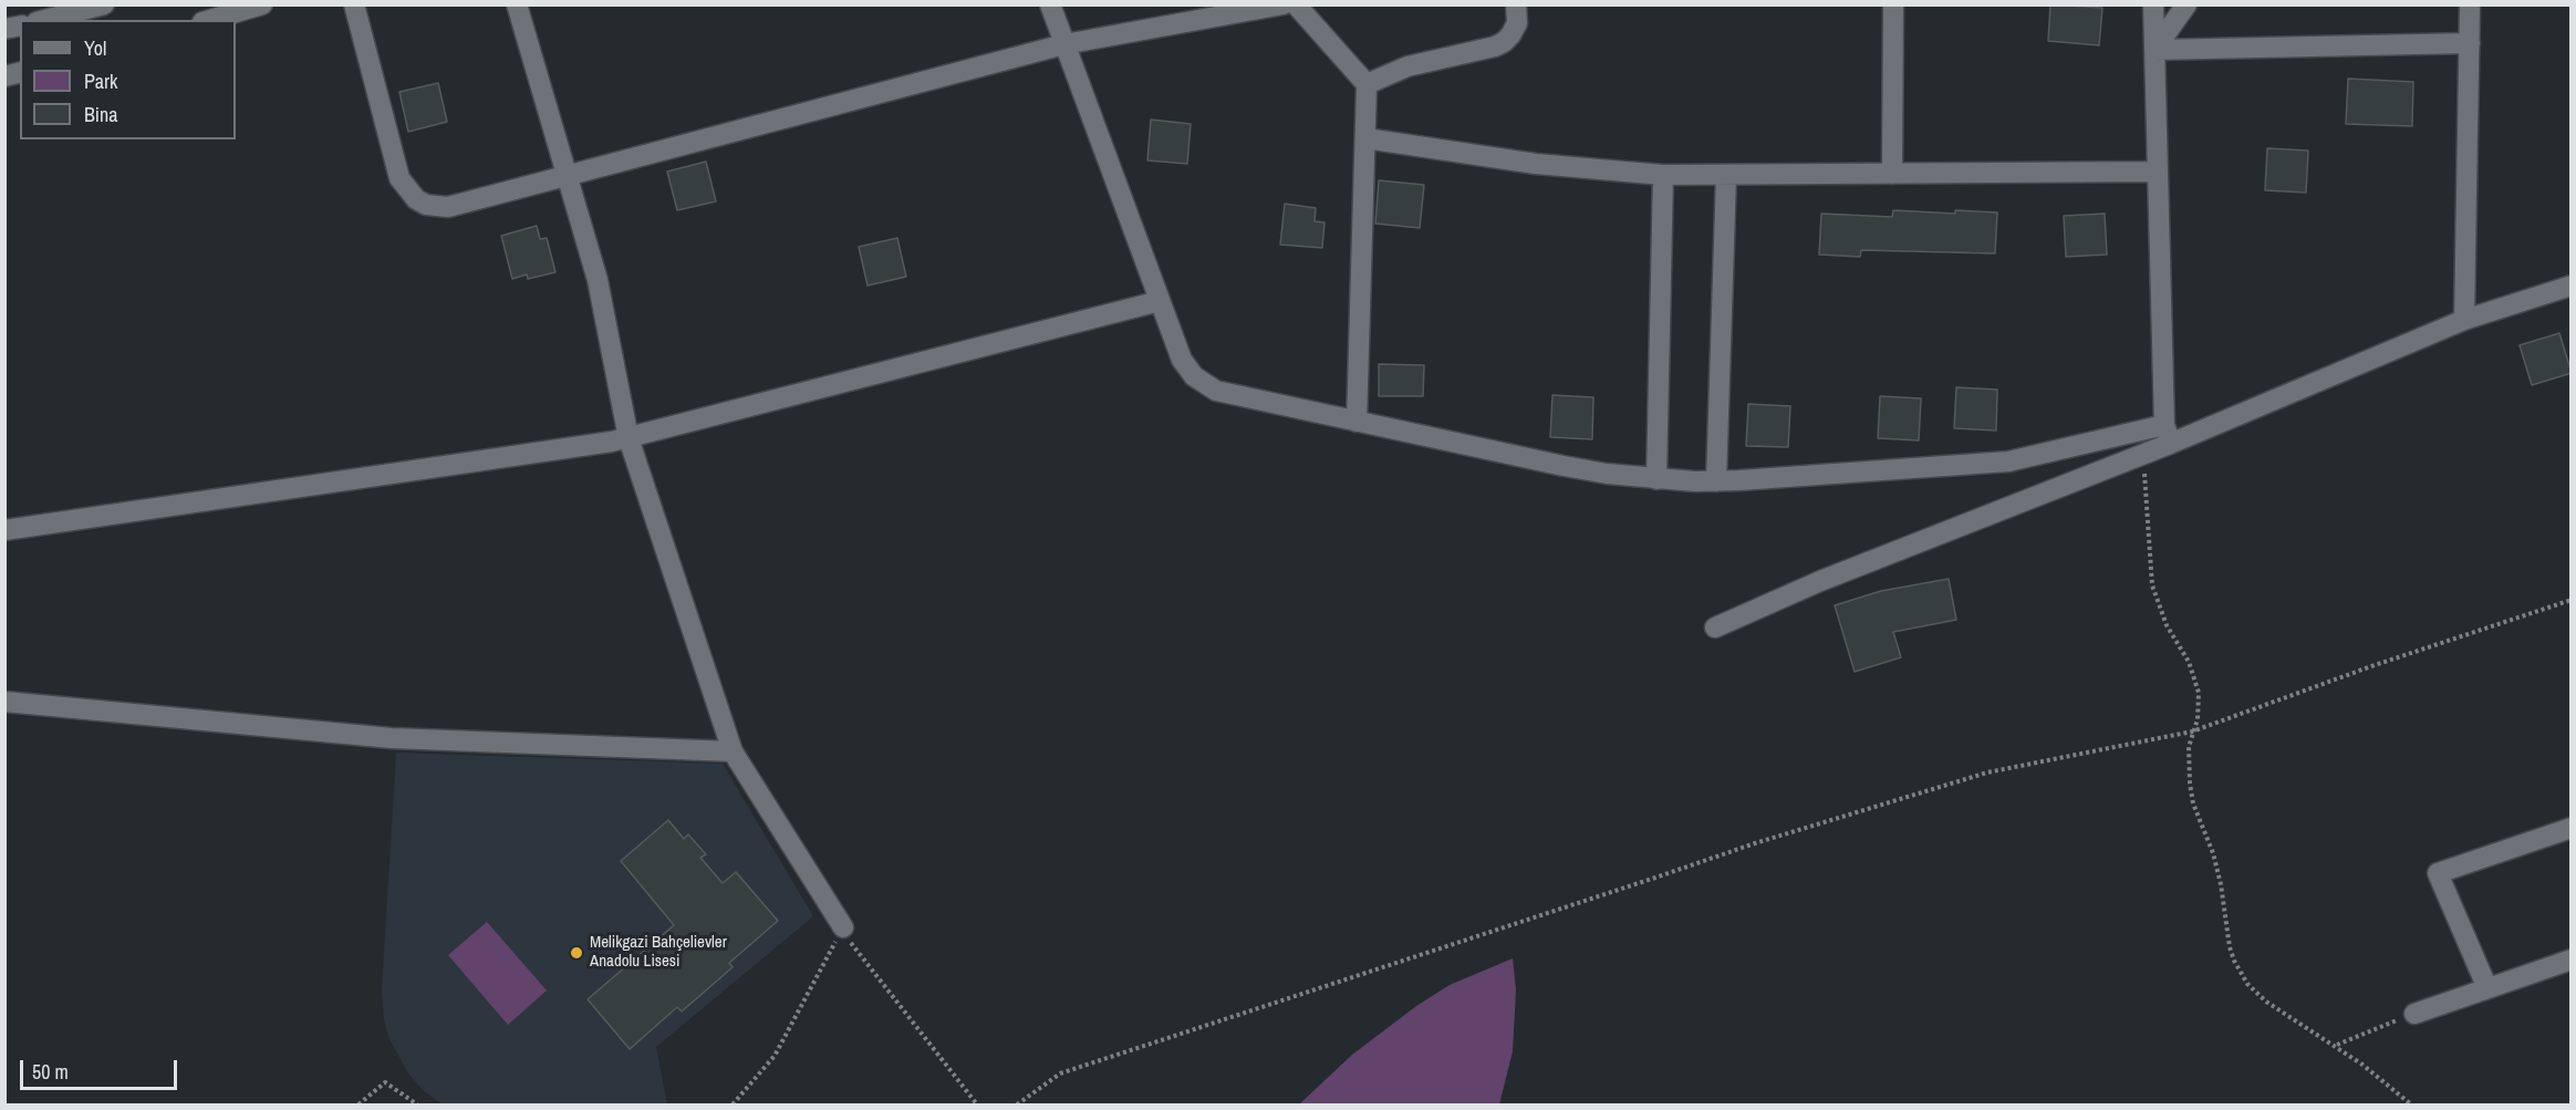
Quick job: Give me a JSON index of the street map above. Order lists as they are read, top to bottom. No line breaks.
{"places":["Melikgazi Bahçelievler Anadolu Lisesi"],"legend":["Yol","Park","Bina"],"scale_bar":"50 m"}
